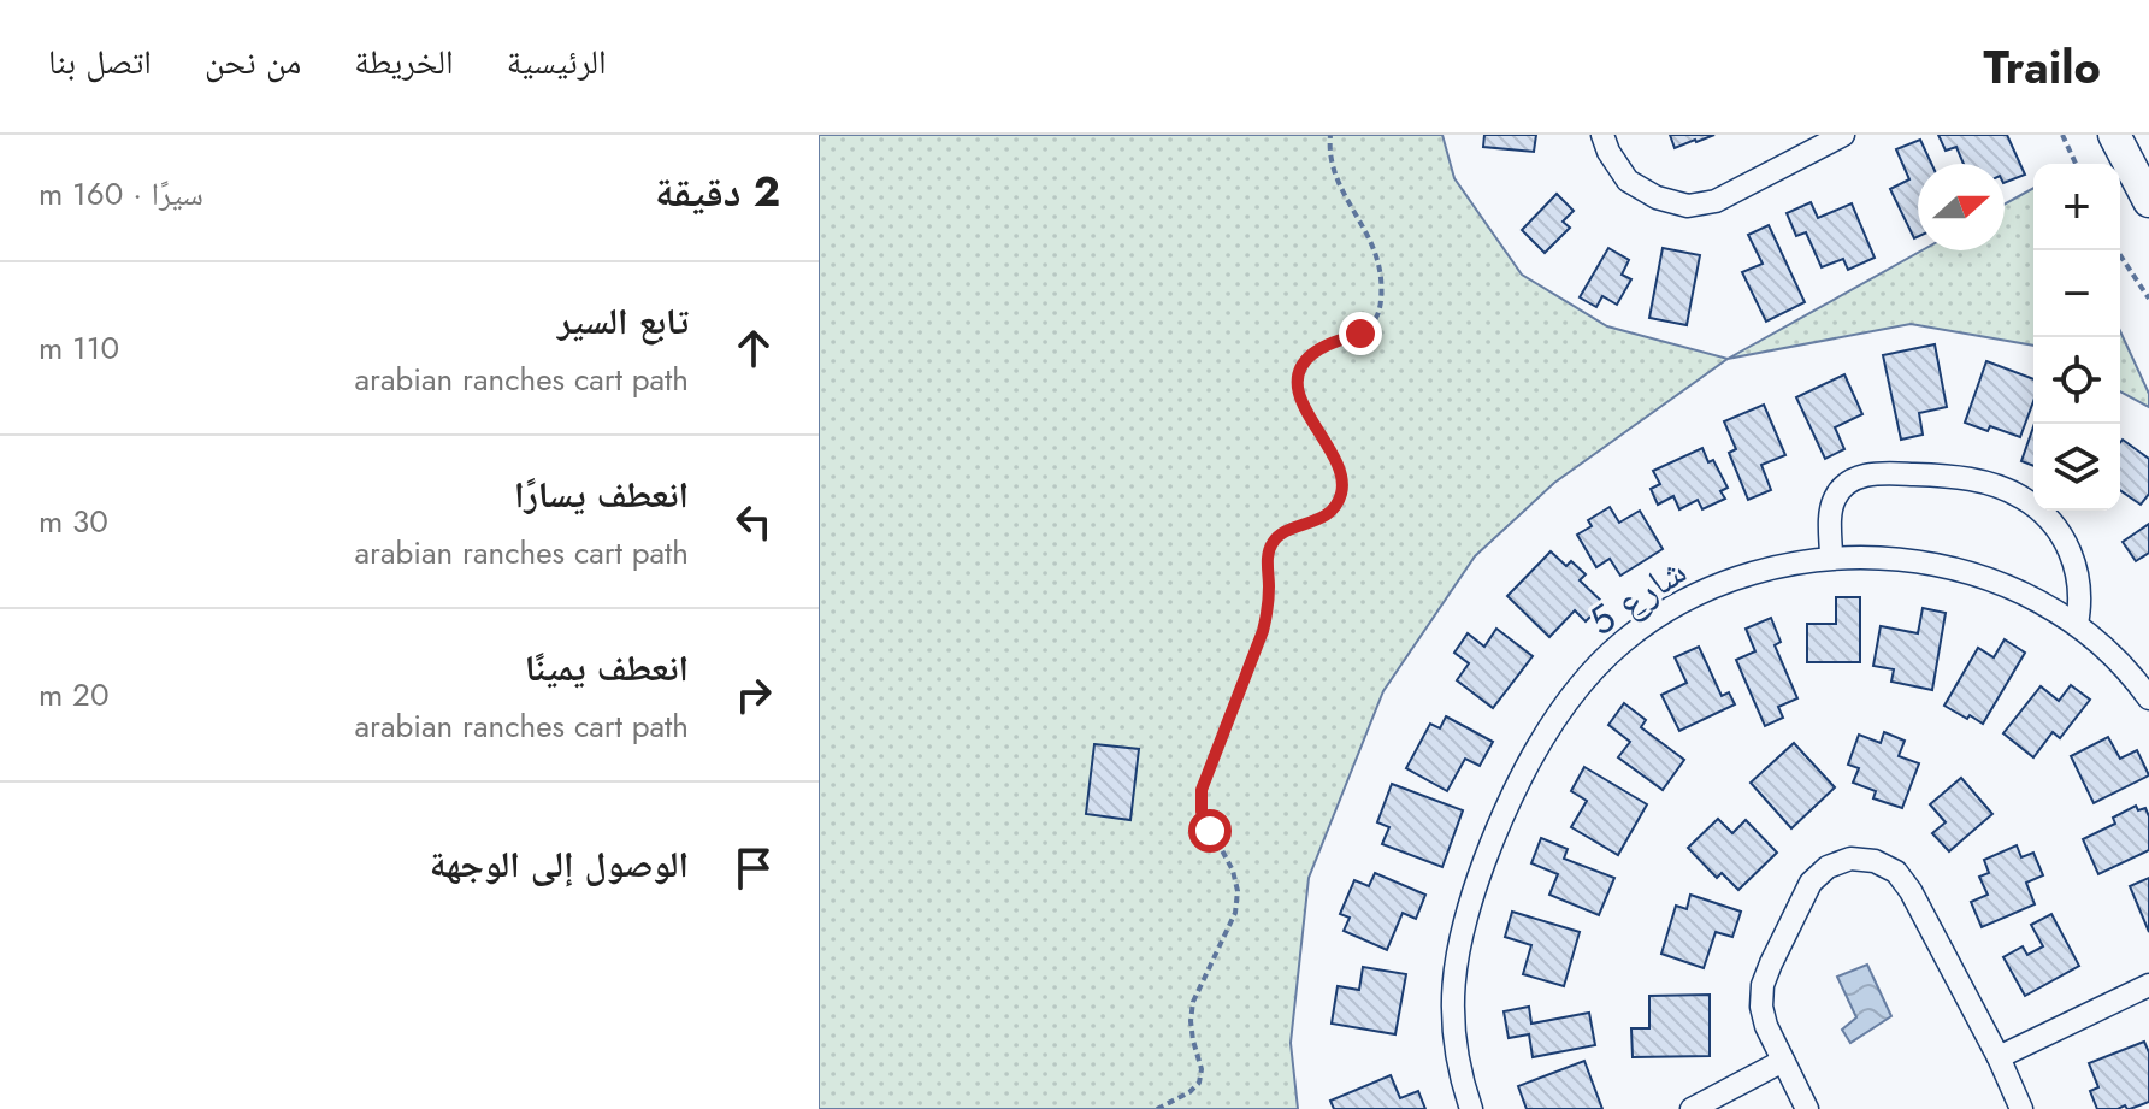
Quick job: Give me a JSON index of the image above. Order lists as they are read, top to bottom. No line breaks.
{"streets":{"street":["شارع 5"]},"north":"right","page":{"header":"Trailo","nav":["الرئيسية","الخريطة","من نحن","اتصل بنا"],"heading":["2 دقيقة","سيرًا · 160 m"],"map_buttons":["+","−"],"list":[["تابع السير","arabian ranches cart path","110 m"],["انعطف يسارًا","arabian ranches cart path","30 m"],["انعطف يمينًا","arabian ranches cart path","20 m"],"الوصول إلى الوجهة"]}}
